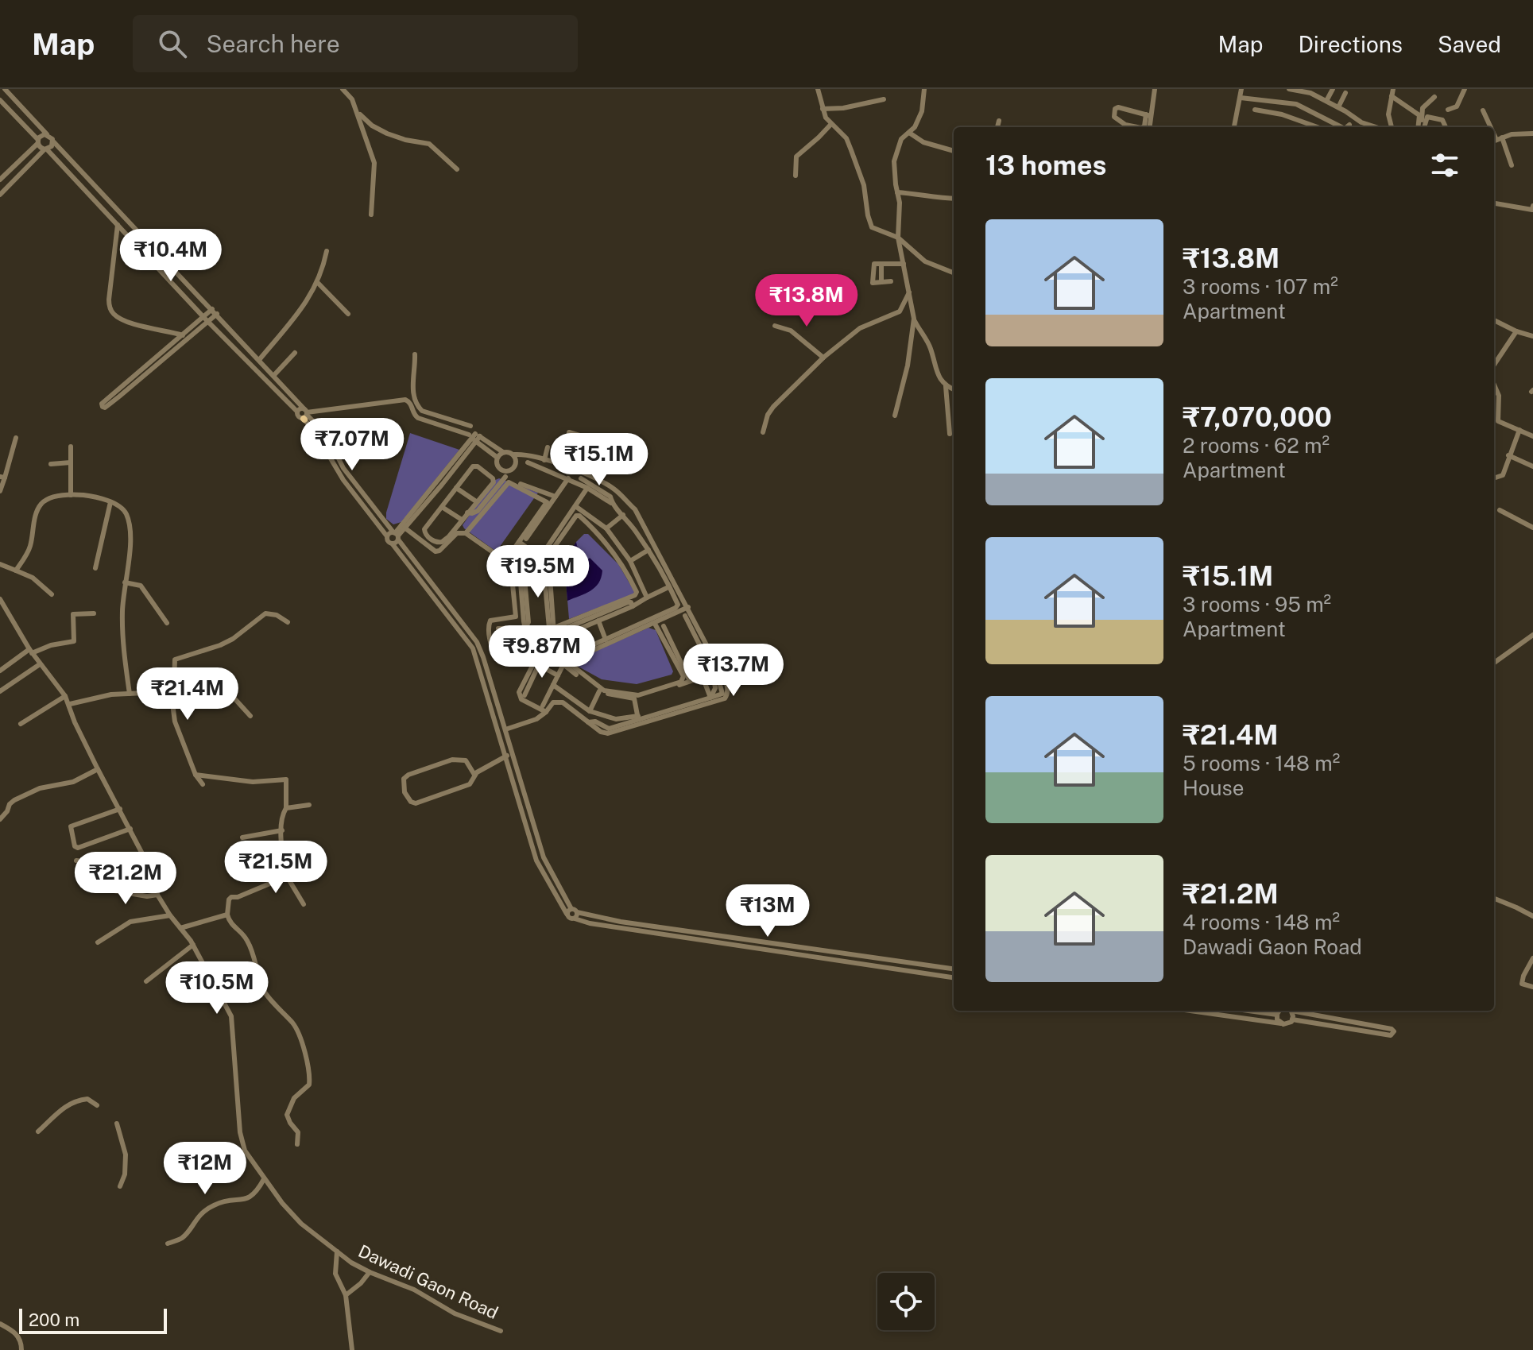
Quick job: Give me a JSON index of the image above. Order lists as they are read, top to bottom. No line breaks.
{"streets":{"street":["Dawadi Gaon Road"]},"scale_bar":"200 m","page":{"header":"Map","search":"Search here","nav":["Map","Directions","Saved"],"heading":"13 homes","list":[{"name":"₹13.8M","note":"3 rooms · 107 m² · Apartment"},{"name":"₹7,070,000","note":"2 rooms · 62 m² · Apartment"},{"name":"₹15.1M","note":"3 rooms · 95 m² · Apartment"},{"name":"₹21.4M","note":"5 rooms · 148 m² · House"},{"name":"₹21.2M","note":"4 rooms · 148 m² · Dawadi Gaon Road"}],"price":["₹10.4M","₹13.8M","₹7.07M","₹15.1M","₹19.5M","₹9.87M","₹13.7M","₹21.4M","₹21.5M","₹21.2M","₹13M","₹10.5M","₹12M"],"scale":"200 m"}}
